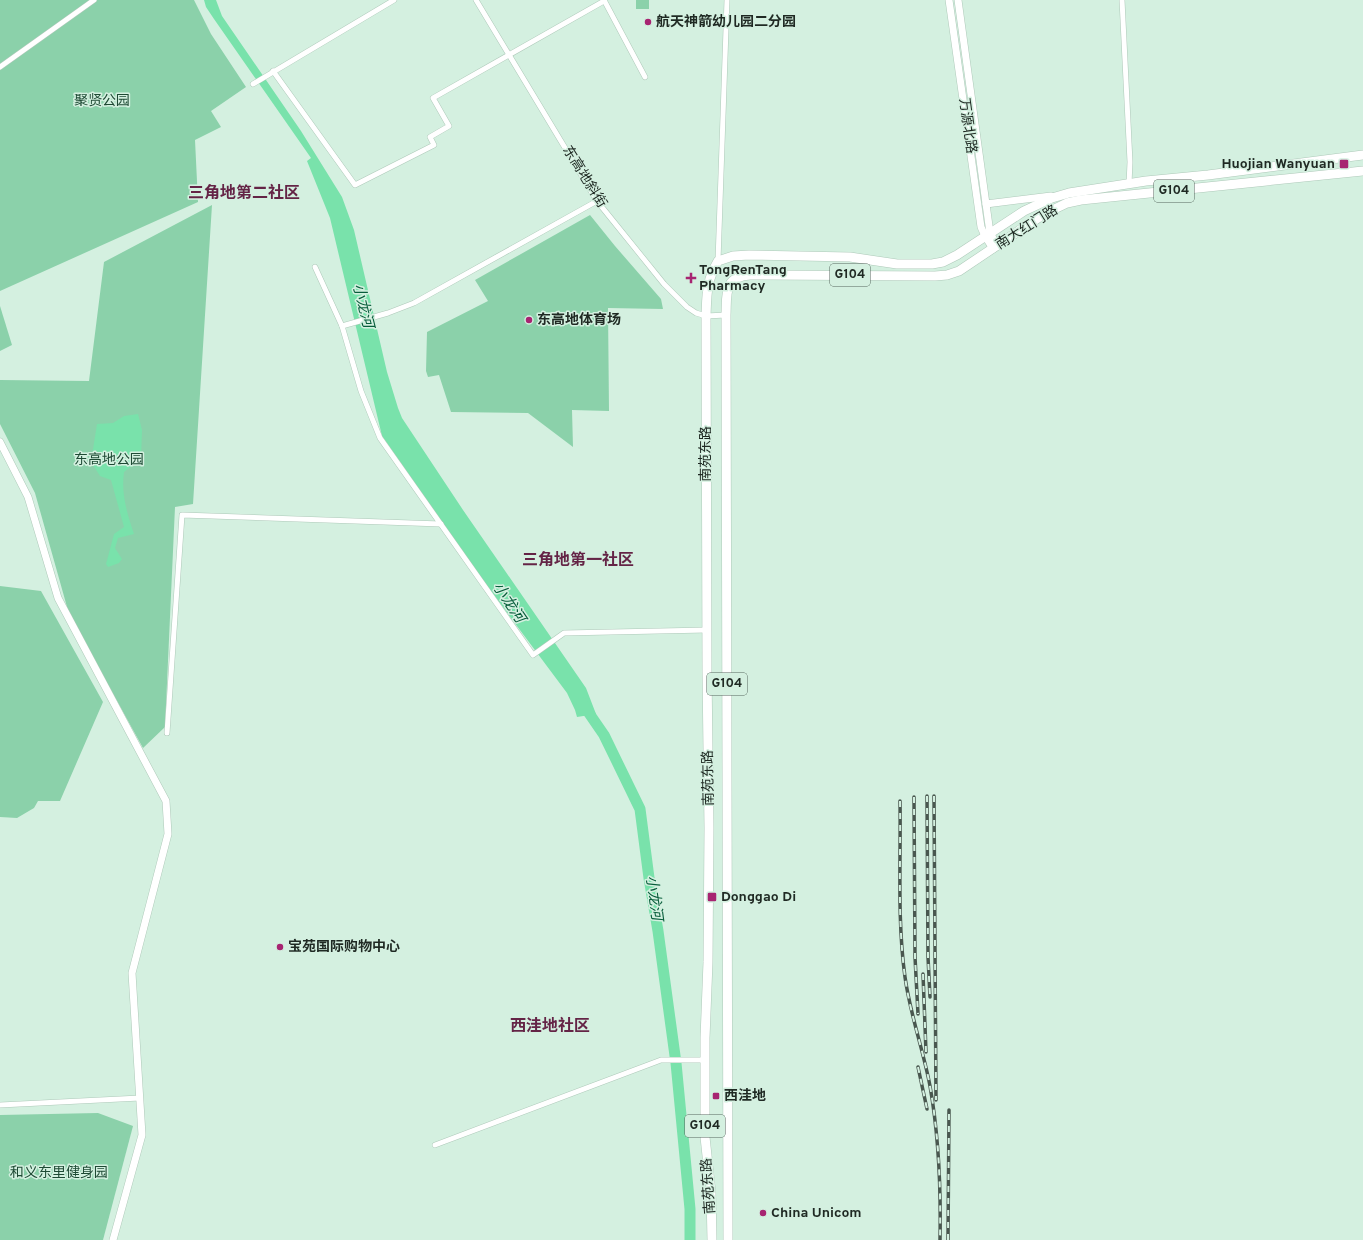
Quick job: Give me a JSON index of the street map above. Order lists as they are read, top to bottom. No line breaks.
{"streets":{"highway":["G104","南大红门路","南苑东路"],"street":["万源北路","东高地斜街"]},"crossings":[["万源北路","南大红门路"],["东高地斜街","G104"],["东高地斜街","南大红门路"],["东高地斜街","南苑东路"],["G104","南大红门路"],["G104","南苑东路"],["南大红门路","南苑东路"]],"districts":["三角地第二社区","三角地第一社区","西洼地社区"],"water":["小龙河"],"parks":["聚贤公园","东高地公园","和义东里健身园"],"places":{"other":["航天神箭幼儿园二分园","东高地体育场","宝苑国际购物中心","China Unicom"],"transit":["Huojian Wanyuan","Donggao Di","西洼地"],"health":["TongRenTang Pharmacy"]}}
